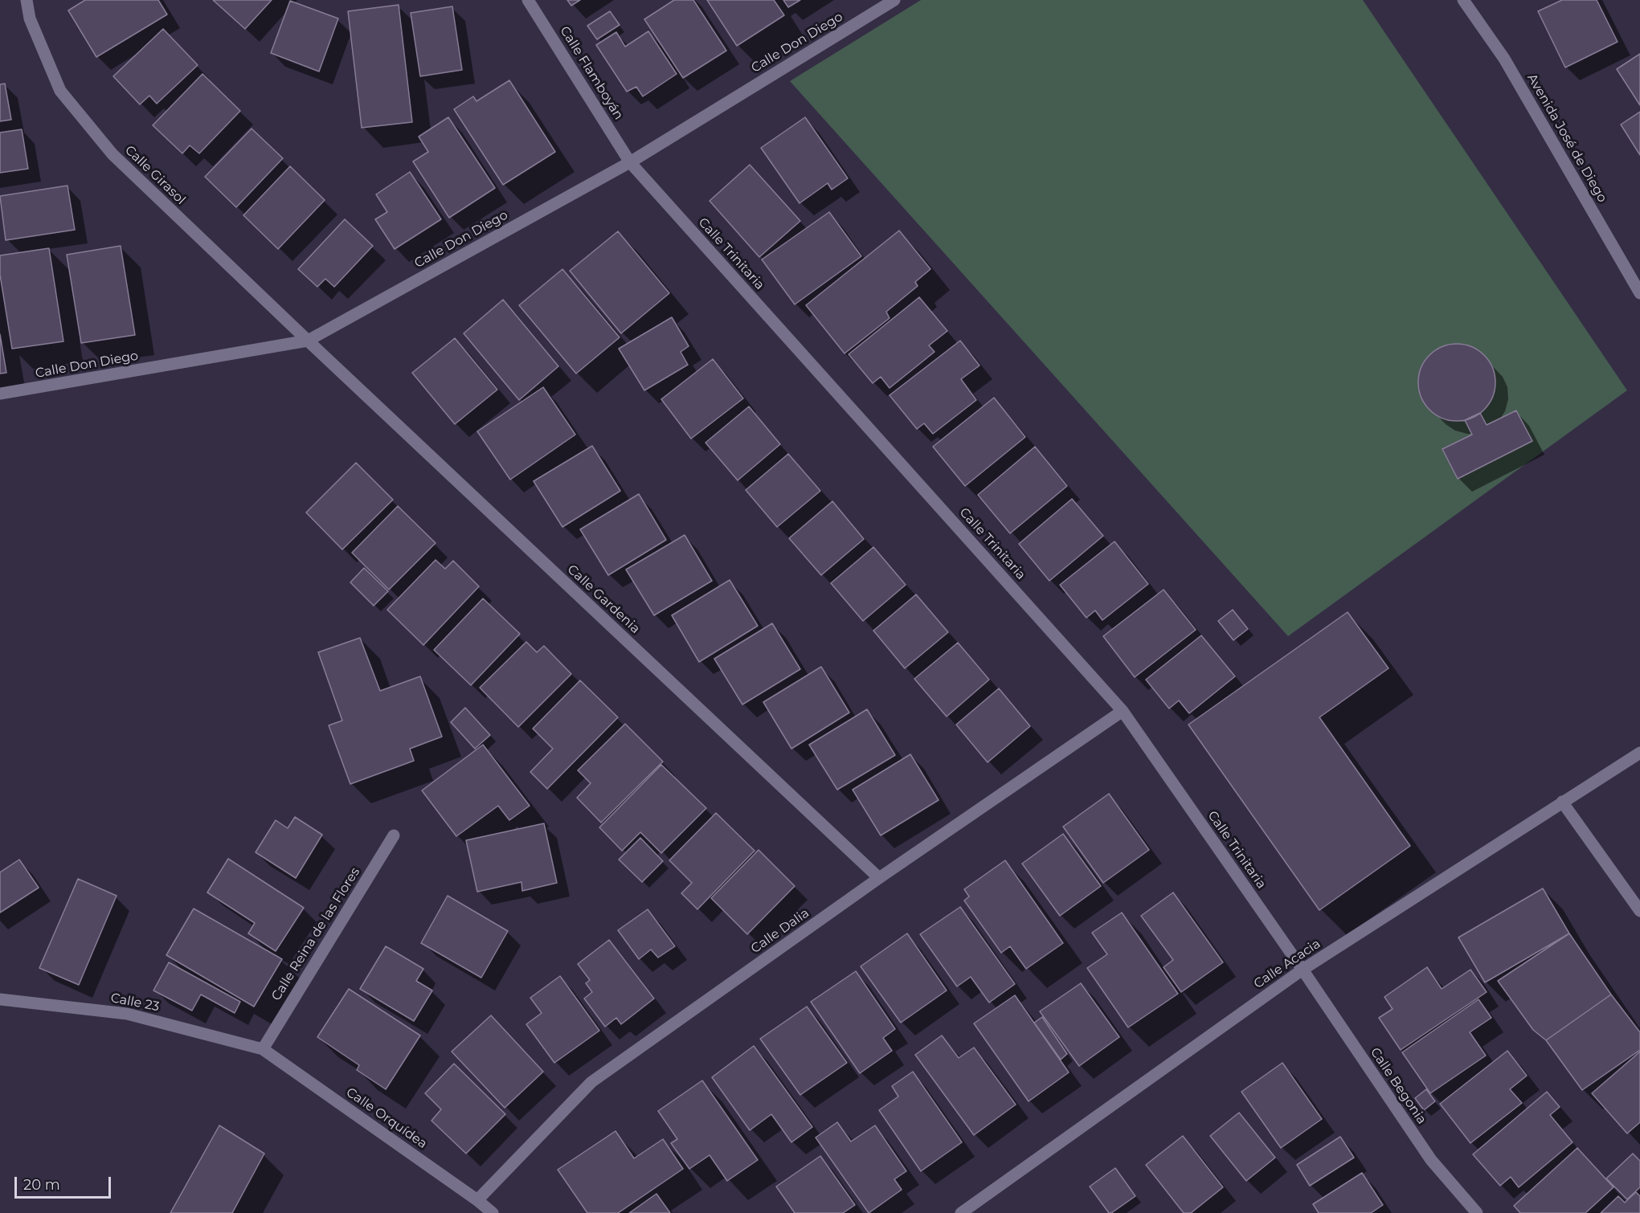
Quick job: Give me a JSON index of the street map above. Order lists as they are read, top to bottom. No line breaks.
{"streets":{"street":["Calle Don Diego","Calle Flamboyán","Avenida José de Diego","Calle Girasol","Calle Trinitaria","Calle Gardenia","Calle Dalia","Calle Reina de las Flores","Calle Acacia","Calle 23","Calle Begonia","Calle Orquídea"]},"crossings":[["Calle Don Diego","Calle Flamboyán"],["Calle Don Diego","Calle Girasol"],["Calle Don Diego","Calle Trinitaria"],["Calle Don Diego","Calle Gardenia"],["Calle Flamboyán","Calle Trinitaria"],["Calle Girasol","Calle Gardenia"],["Calle Trinitaria","Calle Dalia"],["Calle Trinitaria","Calle Acacia"],["Calle Trinitaria","Calle Begonia"],["Calle Gardenia","Calle Dalia"],["Calle Dalia","Calle Orquídea"],["Calle Reina de las Flores","Calle 23"],["Calle Reina de las Flores","Calle Orquídea"],["Calle Acacia","Calle Begonia"],["Calle 23","Calle Orquídea"]],"scale_bar":"20 m"}
